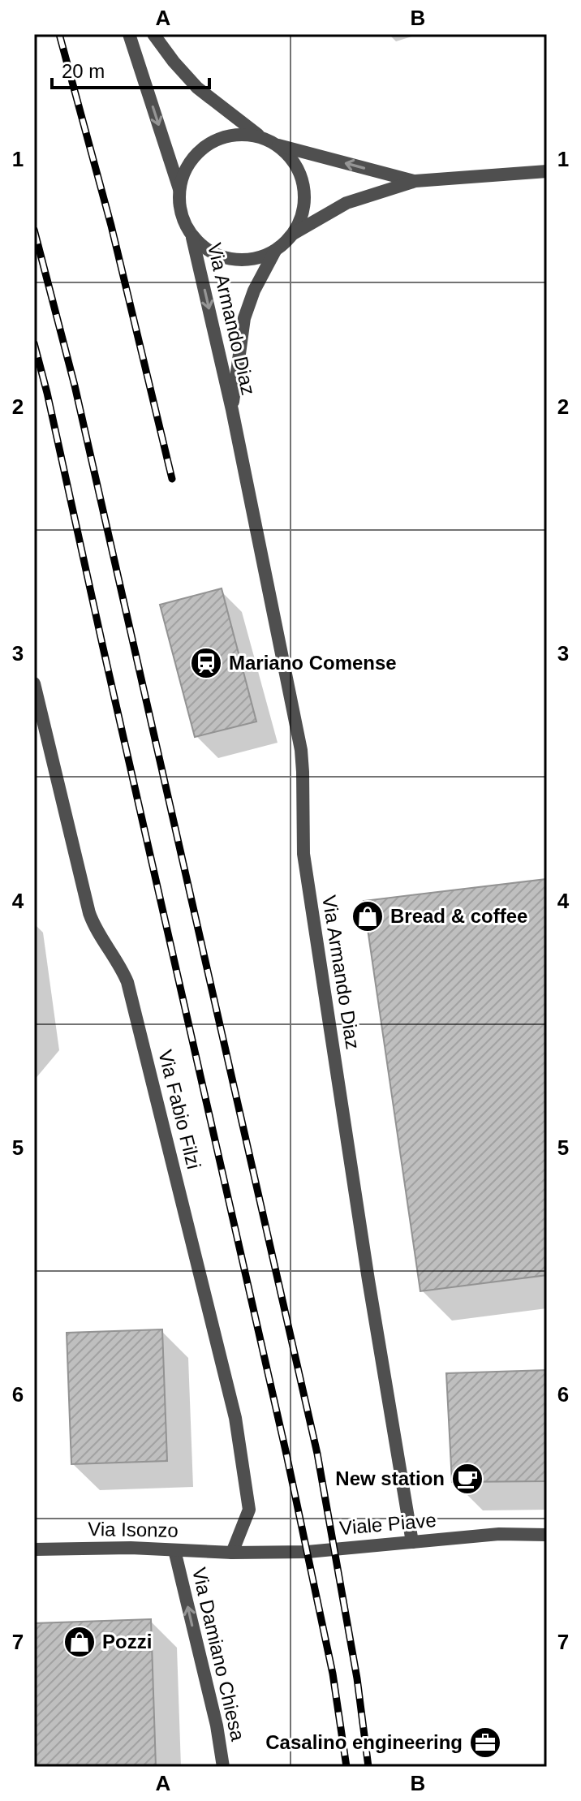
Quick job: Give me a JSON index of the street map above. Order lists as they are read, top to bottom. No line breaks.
{"streets":{"street":["Via Armando Diaz","Via Fabio Filzi","Viale Piave","Via Isonzo","Via Damiano Chiesa"]},"crossings":[["Via Armando Diaz","Viale Piave"],["Via Fabio Filzi","Viale Piave"],["Via Fabio Filzi","Via Isonzo"],["Viale Piave","Via Isonzo"],["Via Isonzo","Via Damiano Chiesa"]],"one_way":["Via Damiano Chiesa"],"places":{"station":["Mariano Comense"],"shop":["Bread & coffee","Pozzi"],"cafe":["New station"],"office":["Casalino engineering"]},"scale_bar":"20 m","grid":{"columns":["A","B"],"rows":["1","2","3","4","5","6","7"]}}
